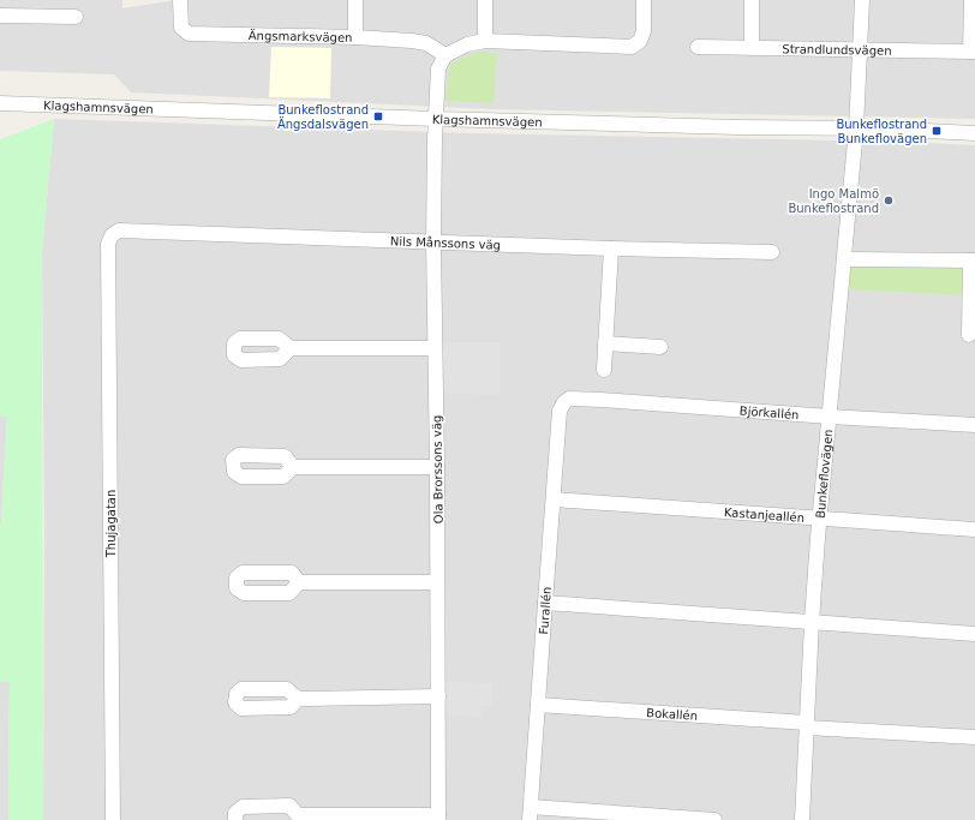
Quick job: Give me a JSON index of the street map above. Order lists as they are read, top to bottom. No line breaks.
{"streets":{"street":["Ängsmarksvägen","Strandlundsvägen","Klagshamnsvägen","Nils Månssons väg","Björkallén","Ola Brorssons väg","Bunkeflovägen","Kastanjeallén","Thujagatan","Furallén","Bokallén"]},"crossings":[["Strandlundsvägen","Bunkeflovägen"],["Klagshamnsvägen","Ola Brorssons väg"],["Klagshamnsvägen","Bunkeflovägen"],["Nils Månssons väg","Ola Brorssons väg"],["Nils Månssons väg","Thujagatan"],["Björkallén","Bunkeflovägen"],["Björkallén","Furallén"],["Bunkeflovägen","Kastanjeallén"],["Bunkeflovägen","Bokallén"],["Kastanjeallén","Furallén"],["Furallén","Bokallén"]],"places":{"transit":["Bunkeflostrand Ängsdalsvägen","Bunkeflostrand Bunkeflovägen"],"other":["Ingo Malmö Bunkeflostrand"]}}
